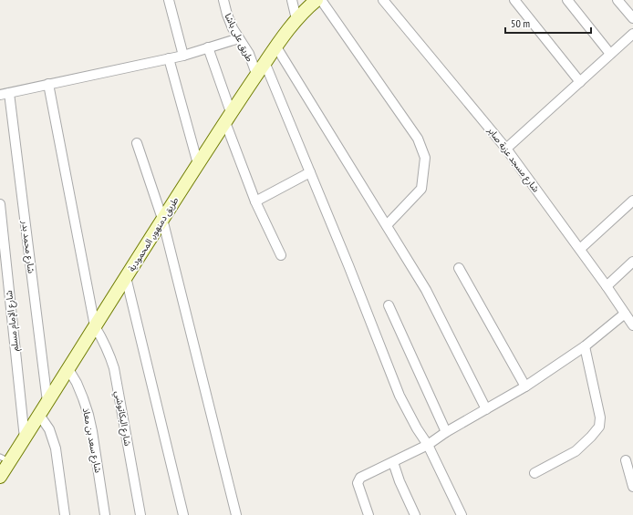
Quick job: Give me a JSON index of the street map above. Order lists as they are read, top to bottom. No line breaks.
{"streets":{"main road":["طريق دمنهور, المحمودية"],"street":["طريق على باشا","شارع مسجد عزبة صابر","شارع محمد بدر","شارع الإمام مسلم","شارع البكاتوشي","شارع سعد بن معاذ"]},"crossings":[["طريق على باشا","طريق دمنهور, المحمودية"],["طريق دمنهور, المحمودية","شارع محمد بدر"],["طريق دمنهور, المحمودية","شارع الإمام مسلم"],["طريق دمنهور, المحمودية","شارع البكاتوشي"],["طريق دمنهور, المحمودية","شارع سعد بن معاذ"]],"scale_bar":"50 m"}
